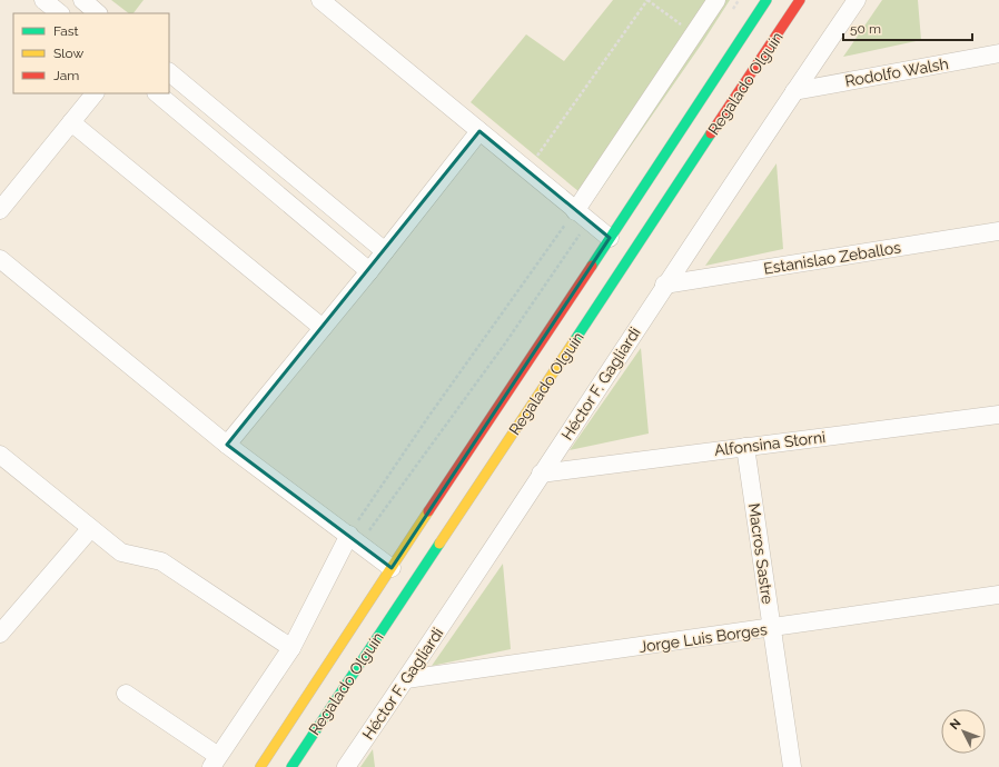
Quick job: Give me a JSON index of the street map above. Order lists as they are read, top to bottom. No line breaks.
{"streets":{"main road":["Regalado Olguín"],"street":["Rodolfo Walsh","Estanislao Zeballos","Héctor F. Gagliardi","Alfonsina Storni","Macros Sastre","Jorge Luis Borges"]},"crossings":[["Rodolfo Walsh","Héctor F. Gagliardi"],["Estanislao Zeballos","Héctor F. Gagliardi"],["Héctor F. Gagliardi","Alfonsina Storni"],["Héctor F. Gagliardi","Jorge Luis Borges"],["Alfonsina Storni","Macros Sastre"],["Macros Sastre","Jorge Luis Borges"]],"legend":["Fast","Slow","Jam"],"scale_bar":"50 m","north":"top left"}
